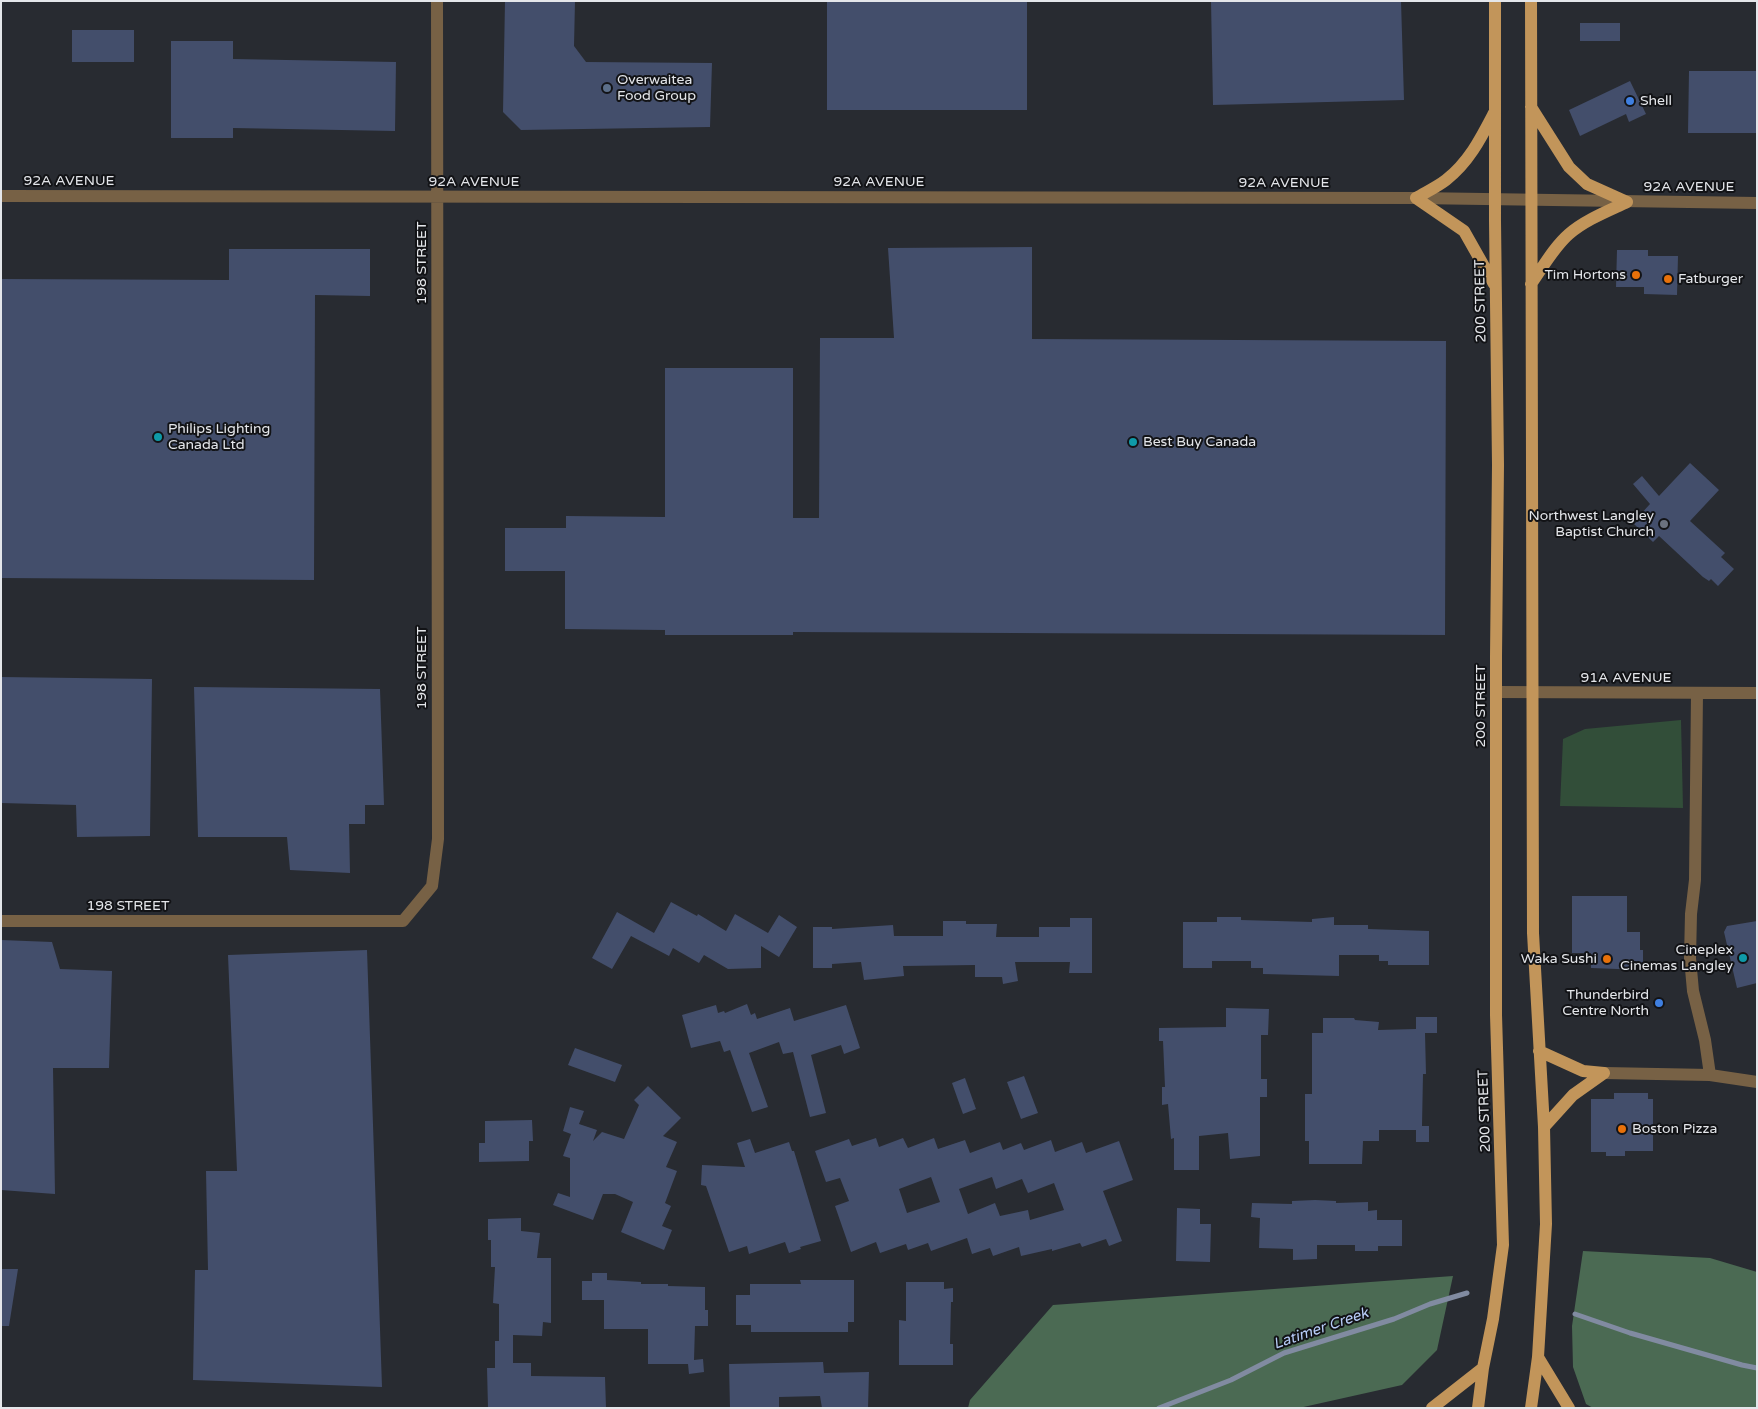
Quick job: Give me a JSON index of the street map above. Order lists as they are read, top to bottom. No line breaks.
{"streets":{"main road":["200 STREET"],"street":["92A AVENUE","198 STREET","91A AVENUE"]},"crossings":[["92A AVENUE","198 STREET"],["92A AVENUE","200 STREET"],["200 STREET","91A AVENUE"]],"water":["Latimer Creek"],"places":["Overwaitea Food Group","Shell","Tim Hortons","Fatburger","Philips Lighting Canada Ltd","Best Buy Canada","Northwest Langley Baptist Church","Cineplex Cinemas Langley","Waka Sushi","Thunderbird Centre North","Boston Pizza"]}
